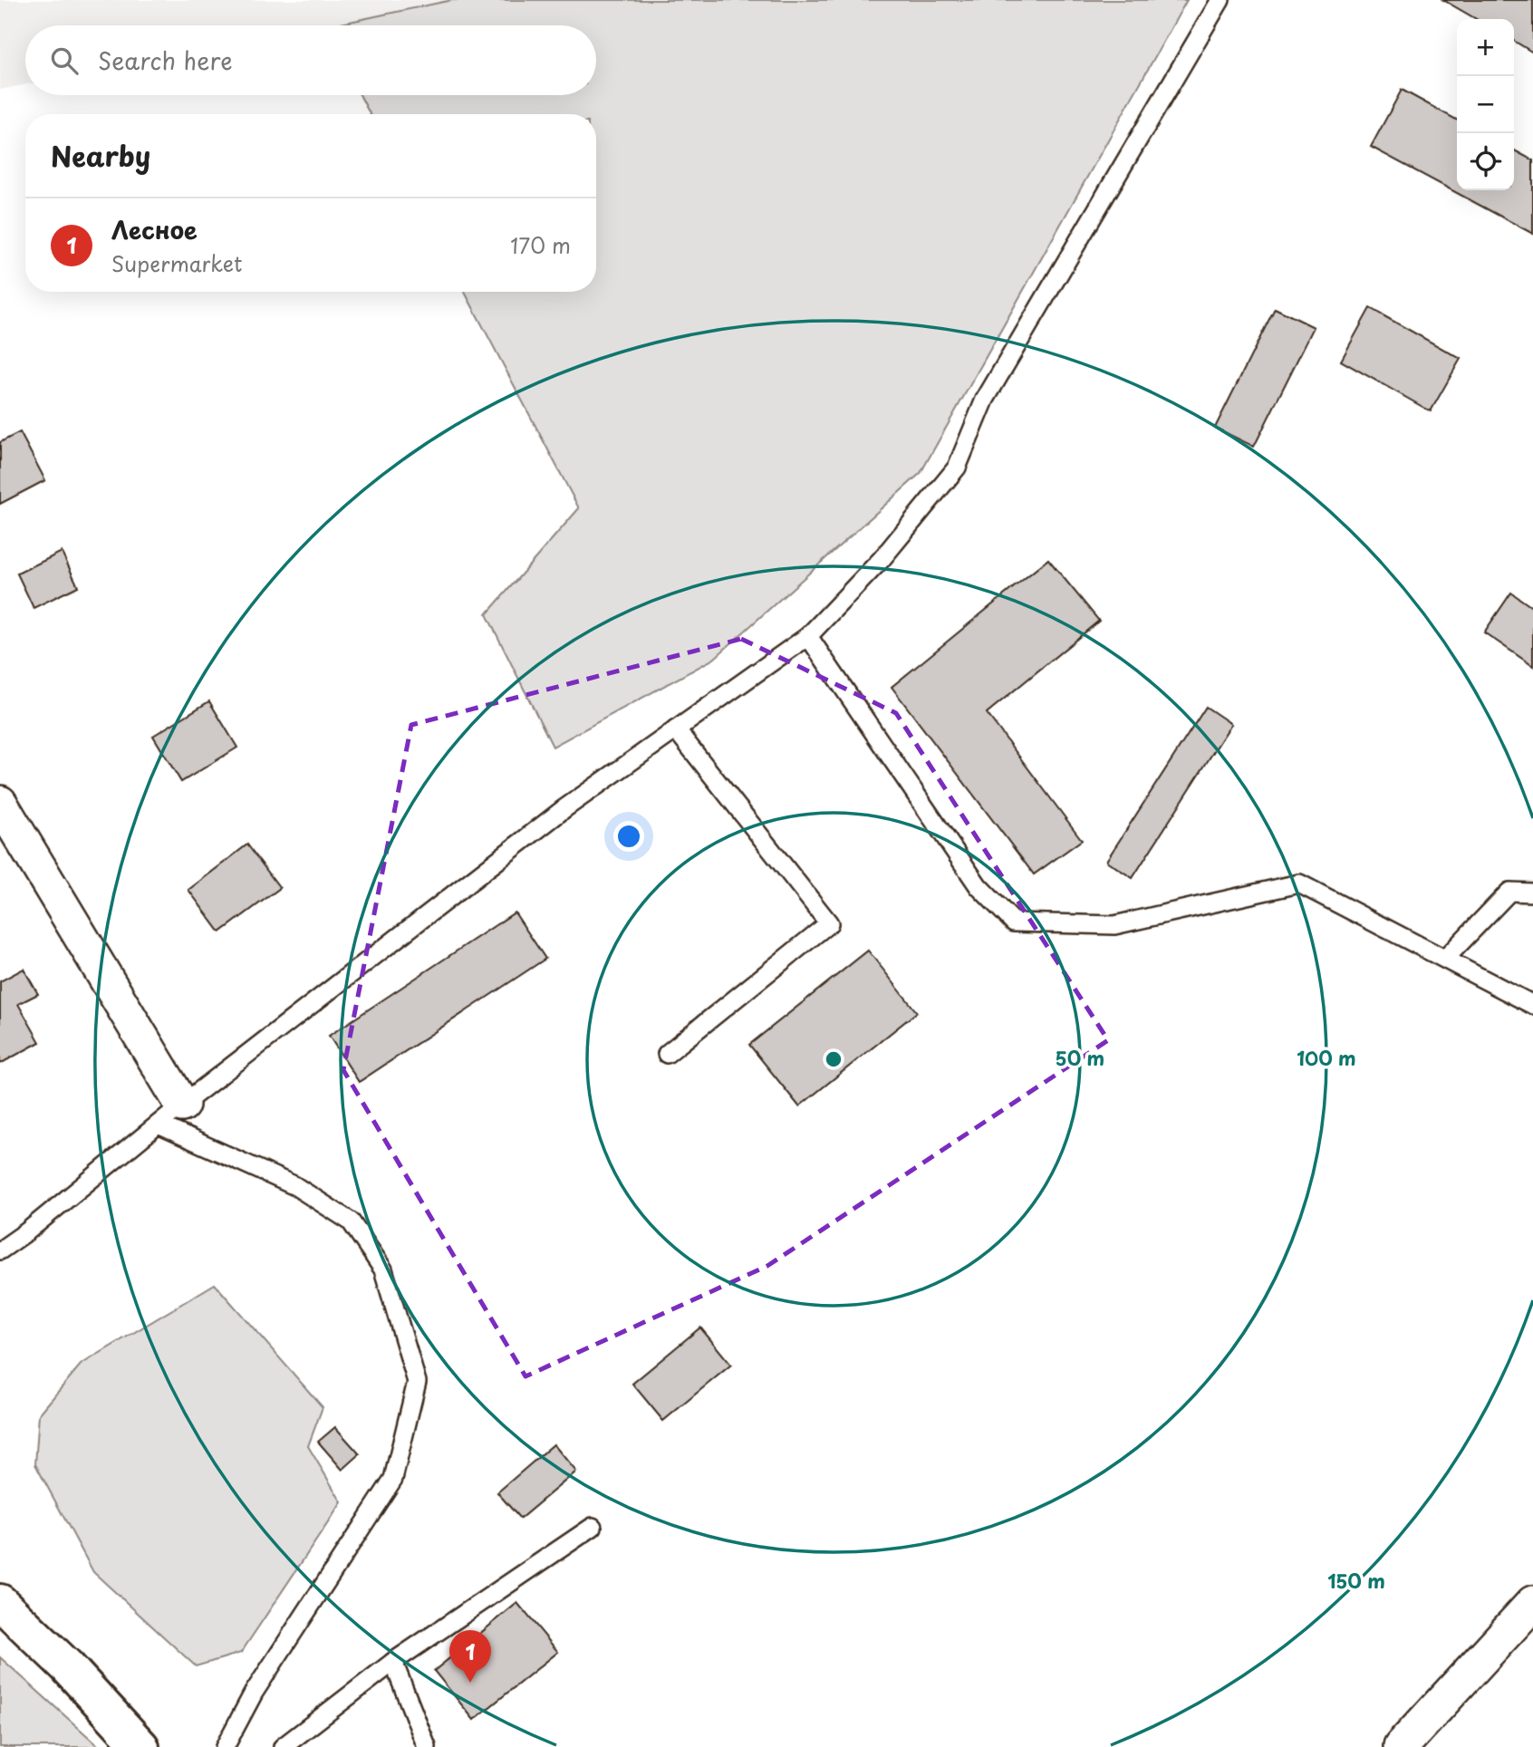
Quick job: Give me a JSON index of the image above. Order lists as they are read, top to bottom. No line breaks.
{"page":{"map_buttons":["+","−"],"search":"Search here","heading":"Nearby","list":[{"mark":"1","name":"Лесное","note":"Supermarket","value":"170 m"}],"pins":"1"},"rings":["50 m","100 m","150 m"]}
